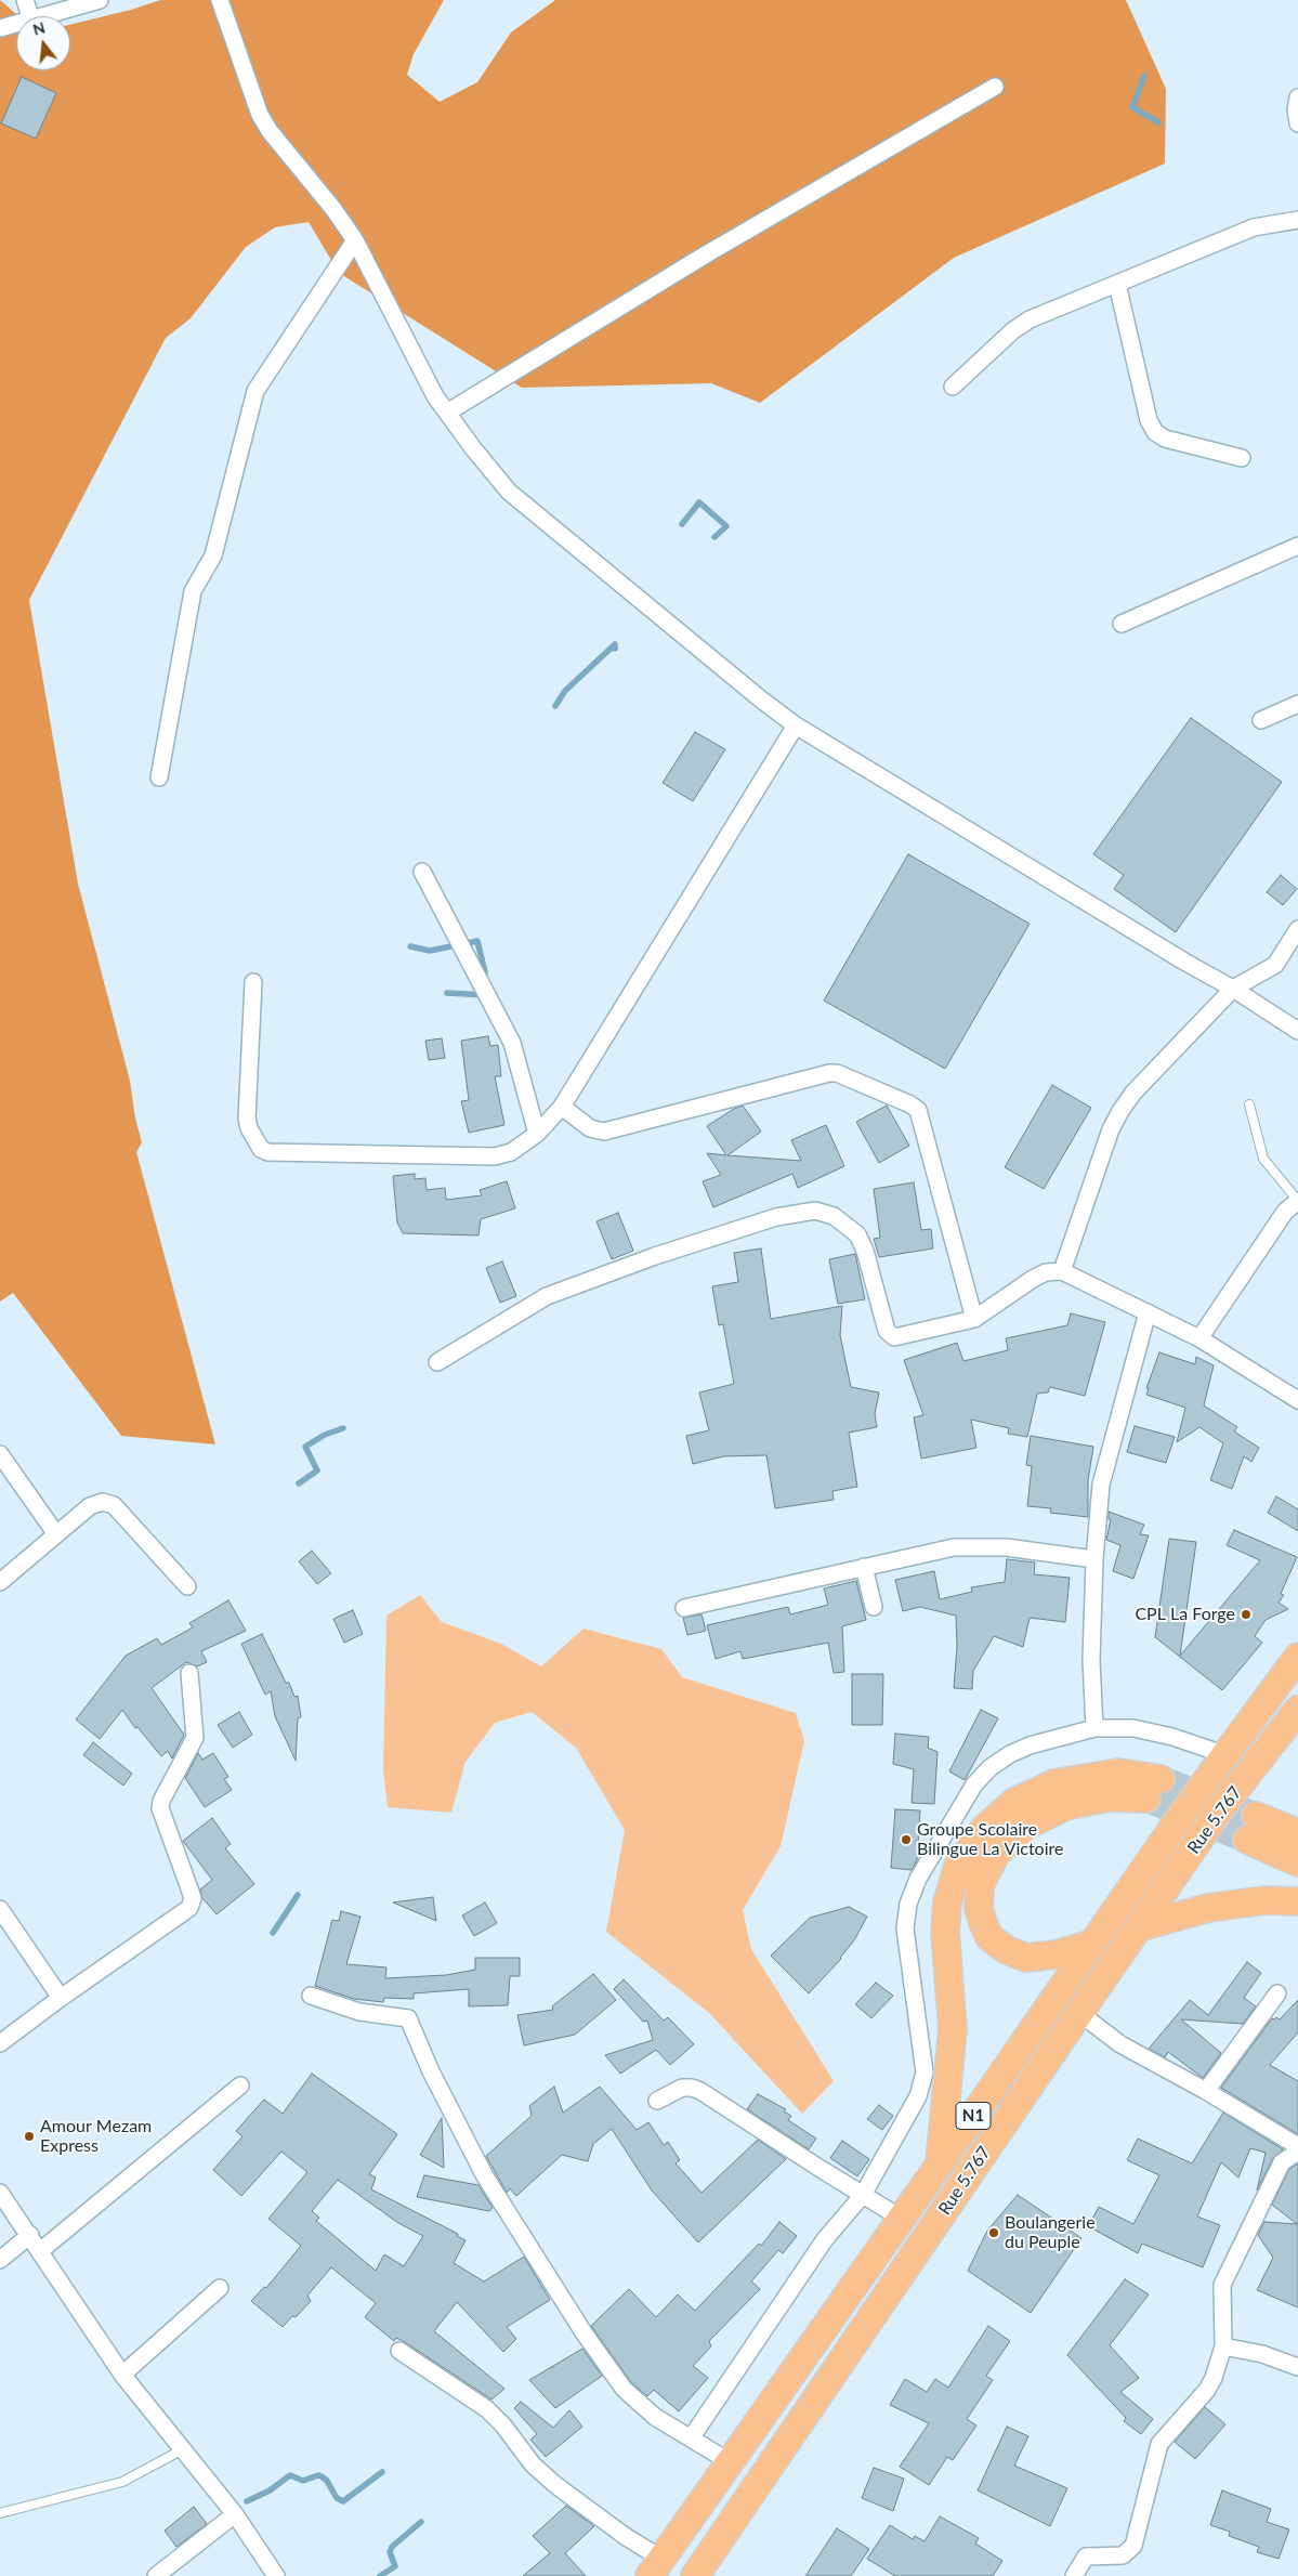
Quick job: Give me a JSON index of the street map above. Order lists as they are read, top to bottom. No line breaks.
{"streets":{"highway":["Rue 5.767","N1"]},"places":["CPL La Forge","Groupe Scolaire Bilingue La Victoire","Amour Mezam Express","Boulangerie du Peuple"],"north":"top"}
